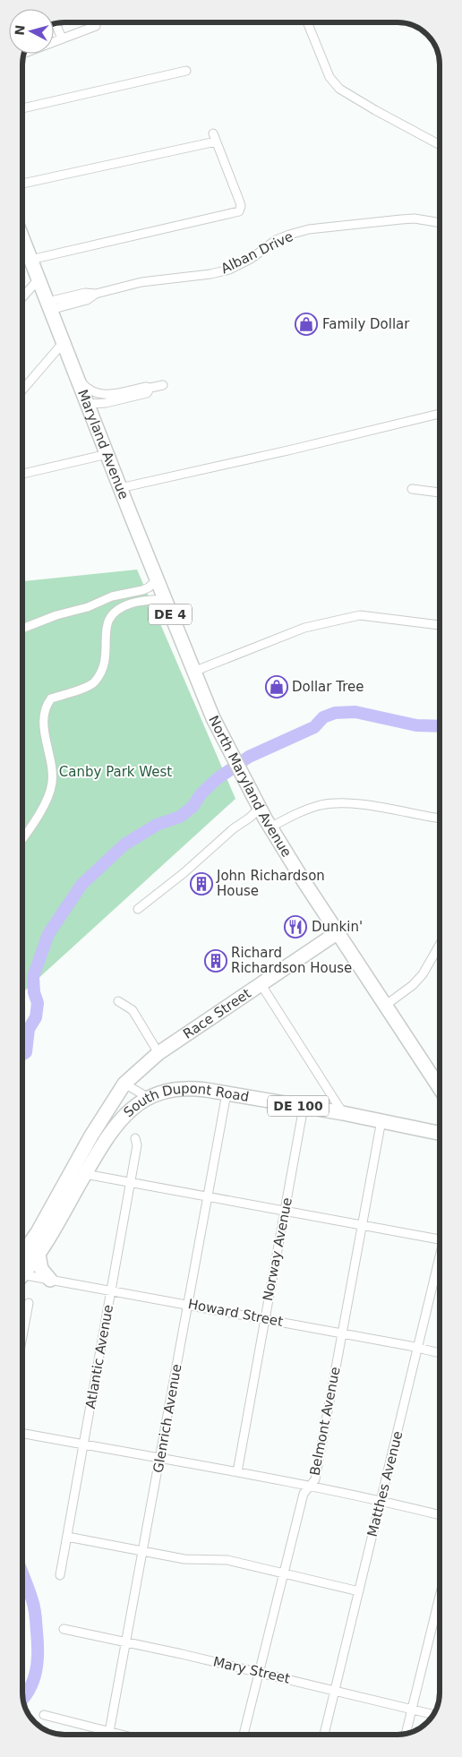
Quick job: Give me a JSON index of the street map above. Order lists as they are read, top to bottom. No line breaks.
{"streets":{"main road":["Maryland Avenue","DE 4","North Maryland Avenue","Race Street","DE 100","South Dupont Road"],"street":["Alban Drive","Norway Avenue","Howard Street","Atlantic Avenue","Glenrich Avenue","Belmont Avenue","Matthes Avenue","Mary Street"]},"crossings":[["Alban Drive","Maryland Avenue"],["Maryland Avenue","North Maryland Avenue"],["North Maryland Avenue","Race Street"],["Race Street","South Dupont Road"],["South Dupont Road","Norway Avenue"],["South Dupont Road","Glenrich Avenue"],["South Dupont Road","Belmont Avenue"],["Norway Avenue","Howard Street"],["Howard Street","Atlantic Avenue"],["Howard Street","Glenrich Avenue"],["Howard Street","Belmont Avenue"],["Howard Street","Matthes Avenue"],["Glenrich Avenue","Mary Street"],["Belmont Avenue","Mary Street"],["Matthes Avenue","Mary Street"]],"parks":["Canby Park West"],"places":{"shop":["Family Dollar","Dollar Tree"],"building":["John Richardson House","Richard Richardson House"],"restaurant":["Dunkin'"]},"north":"left"}
